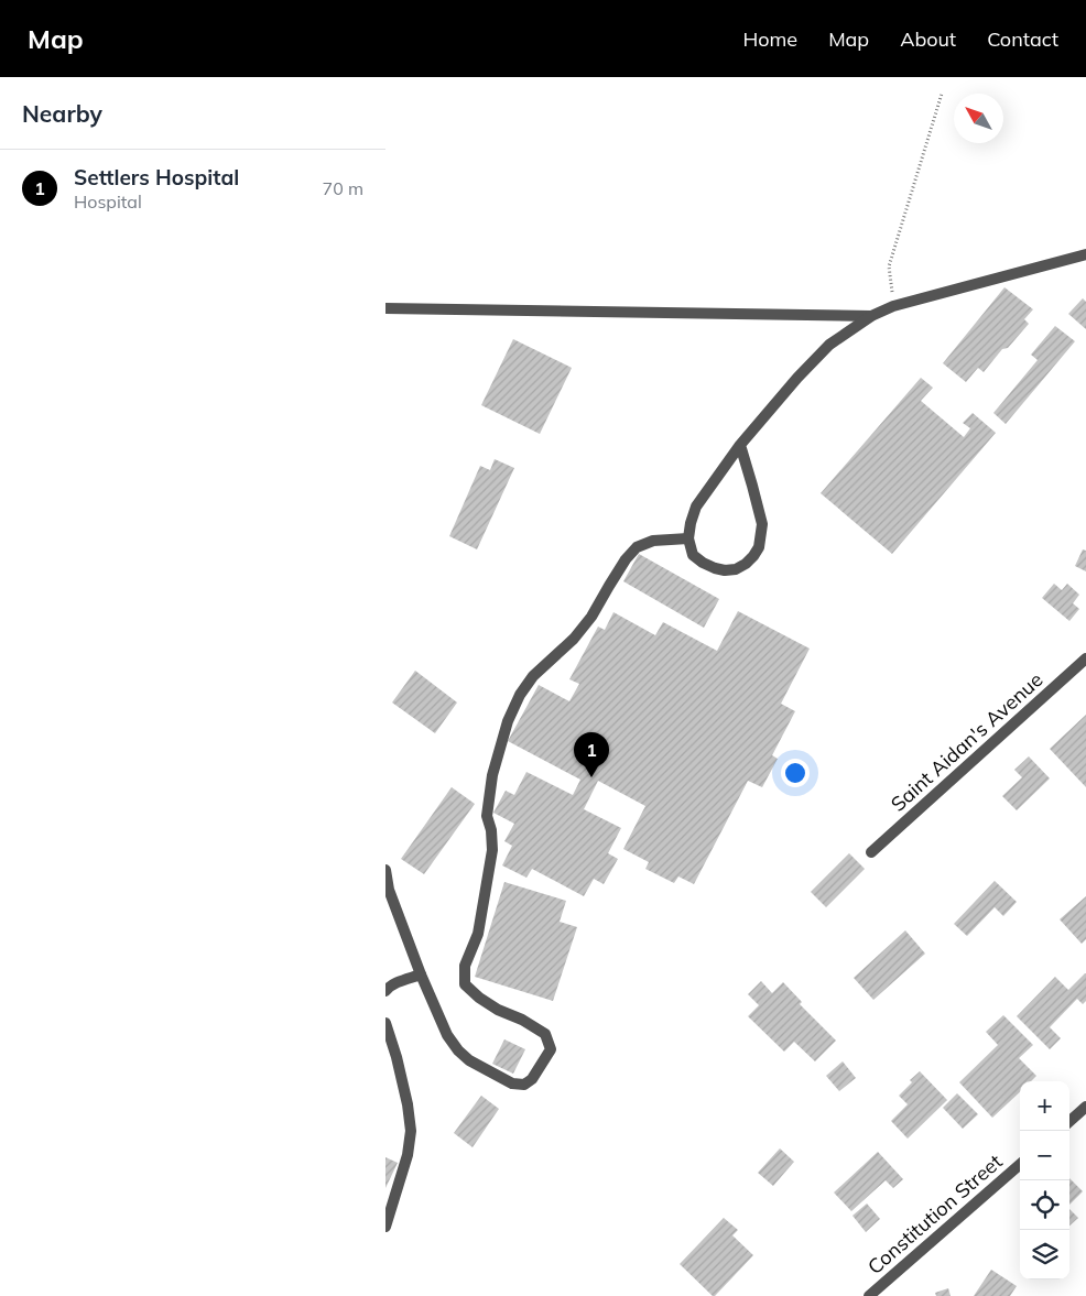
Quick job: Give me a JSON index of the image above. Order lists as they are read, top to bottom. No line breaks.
{"streets":{"street":["Saint Aidan's Avenue","Constitution Street"]},"north":"top left","page":{"header":"Map","nav":["Home","Map","About","Contact"],"heading":"Nearby","list":[{"mark":"1","name":"Settlers Hospital","note":"Hospital","value":"70 m"}],"pins":"1","map_buttons":["+","−"]}}
